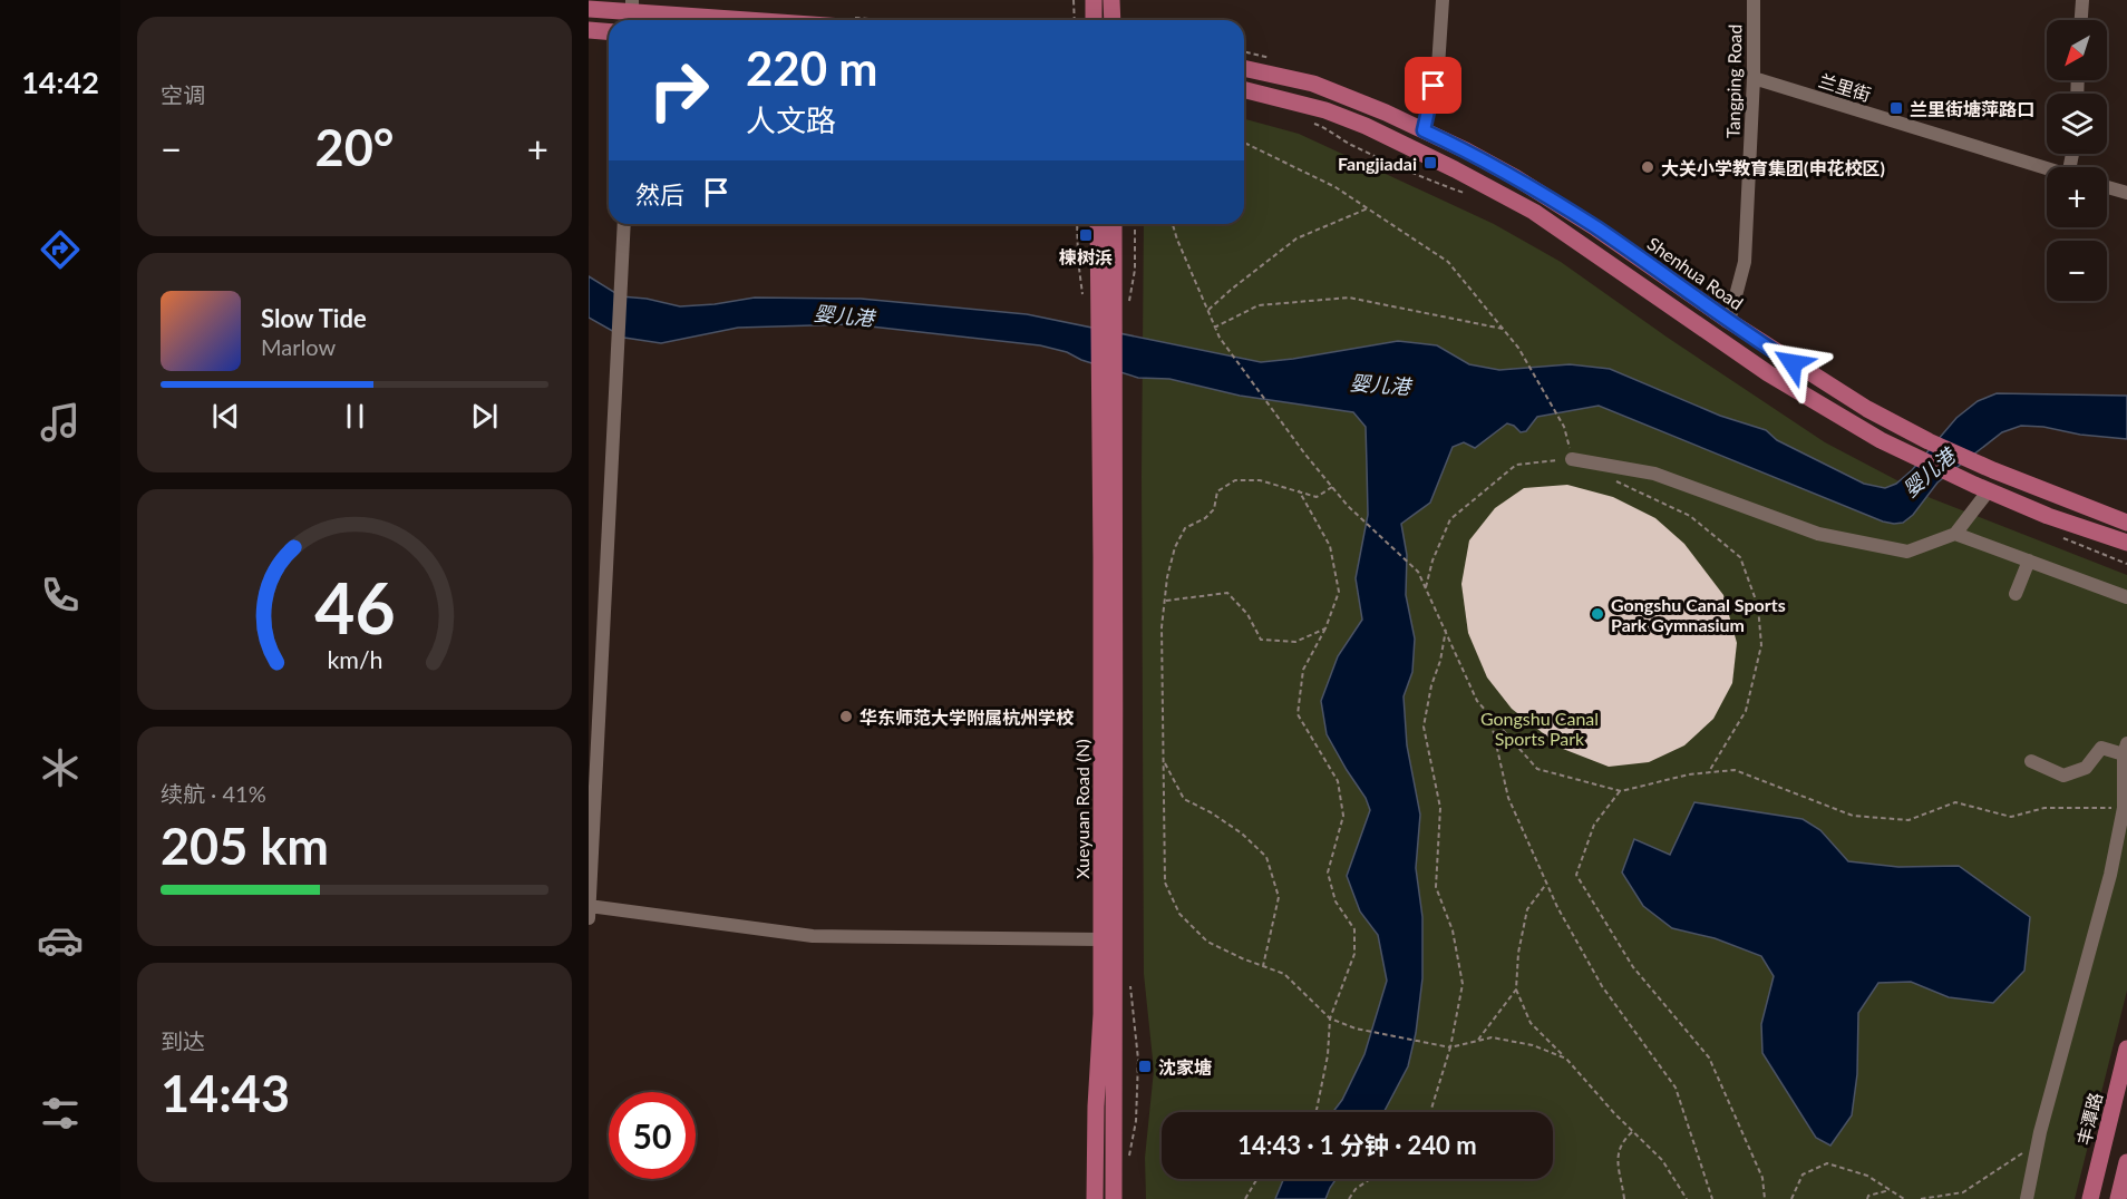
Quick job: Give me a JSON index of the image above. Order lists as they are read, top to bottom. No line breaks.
{"streets":{"main road":["Shenhua Road","Xueyuan Road (N)","丰潭路"],"street":["Tangping Road","兰里街"]},"crossings":[["Tangping Road","兰里街"],["Tangping Road","Shenhua Road"]],"water":["婴儿港"],"parks":["Gongshu Canal Sports Park"],"places":{"transit":["兰里街塘萍路口","Fangjiadai","楝树浜","沈家塘"],"other":["大关小学教育集团(申花校区)","Gongshu Canal Sports Park Gymnasium","华东师范大学附属杭州学校"]},"north":"bottom left","page":{"tabs":"14:42","tile":["空调",["续航 · 41%","205 km"],["到达","14:43"]],"map_buttons":["+","−"],"turn":["220 m","人文路"],"heat":["−","20°","+"],"then":"然后","song":["Slow Tide","Marlow"],"limit":"50","trip":"14:43 · 1 分钟 · 240 m","gauge":["46","km/h"]}}
